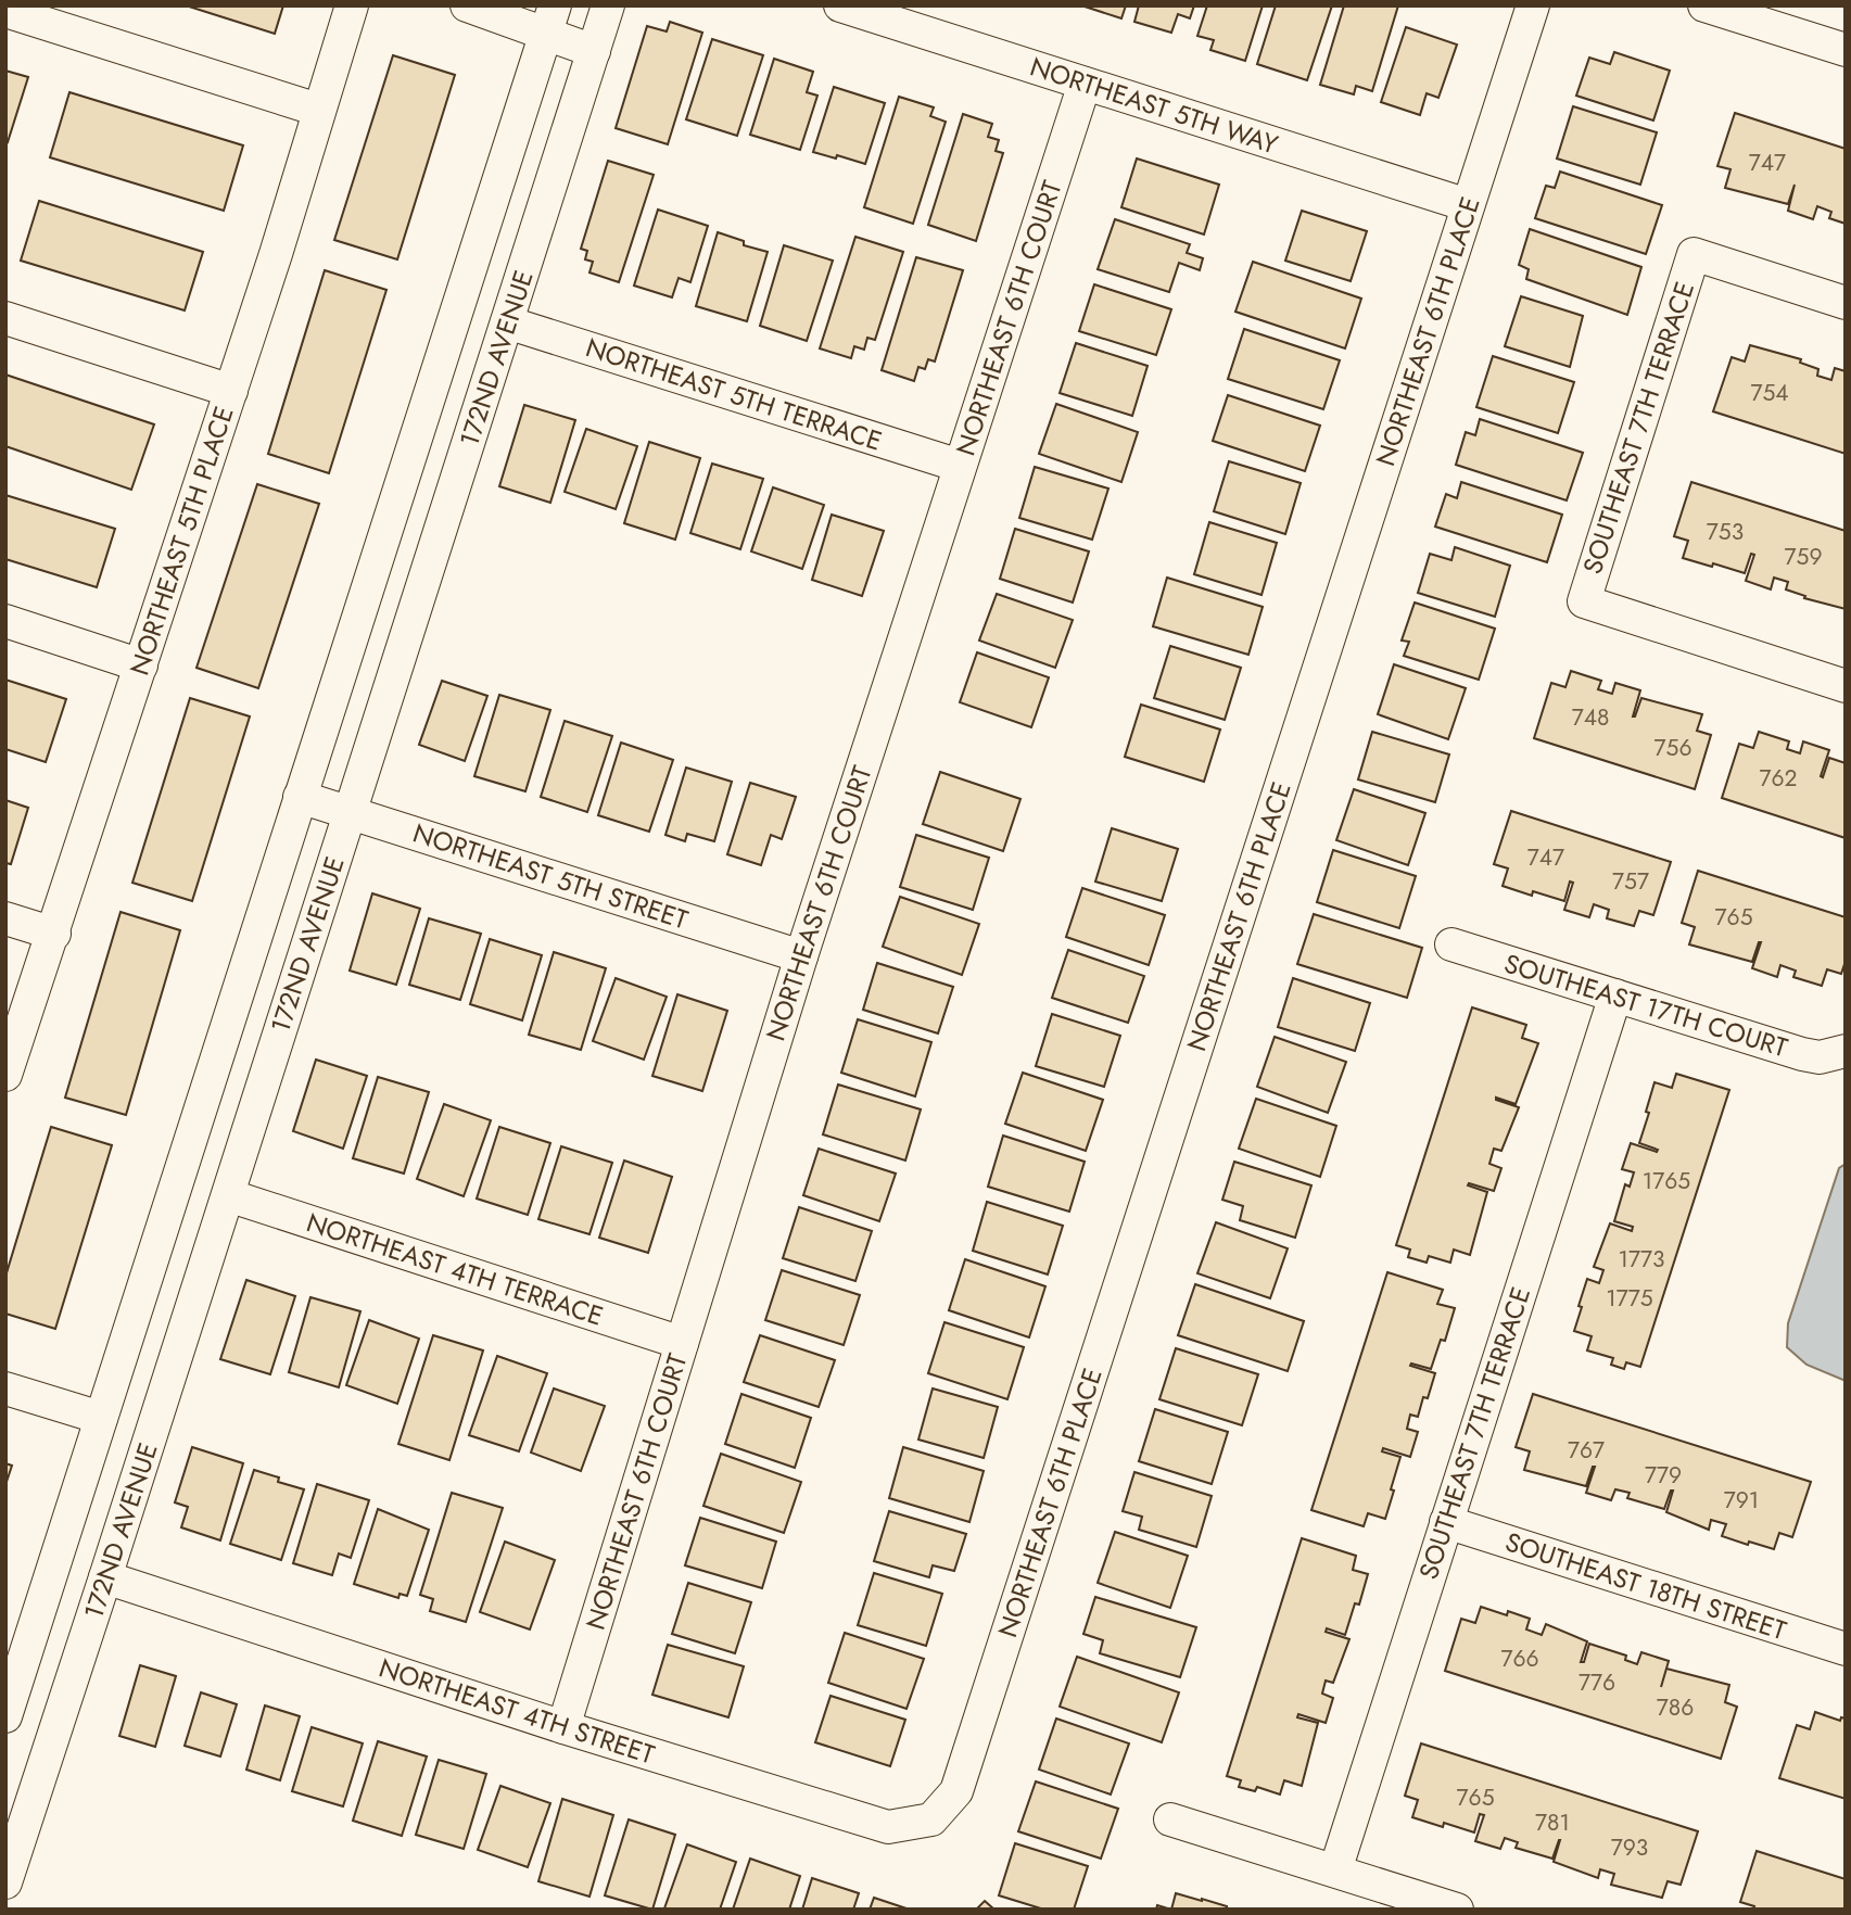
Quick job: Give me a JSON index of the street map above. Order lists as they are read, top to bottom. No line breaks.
{"streets":{"street":["NORTHEAST 5TH WAY","NORTHEAST 6TH COURT","NORTHEAST 6TH PLACE","172ND AVENUE","NORTHEAST 5TH TERRACE","SOUTHEAST 7TH TERRACE","NORTHEAST 5TH PLACE","NORTHEAST 5TH STREET","SOUTHEAST 17TH COURT","NORTHEAST 4TH TERRACE","SOUTHEAST 18TH STREET","NORTHEAST 4TH STREET"]},"crossings":[["NORTHEAST 5TH WAY","NORTHEAST 6TH COURT"],["NORTHEAST 5TH WAY","NORTHEAST 6TH PLACE"],["NORTHEAST 6TH COURT","NORTHEAST 5TH TERRACE"],["NORTHEAST 6TH COURT","NORTHEAST 5TH STREET"],["NORTHEAST 6TH COURT","NORTHEAST 4TH TERRACE"],["NORTHEAST 6TH COURT","NORTHEAST 4TH STREET"],["NORTHEAST 6TH PLACE","NORTHEAST 4TH STREET"],["172ND AVENUE","NORTHEAST 5TH TERRACE"],["172ND AVENUE","NORTHEAST 5TH STREET"],["172ND AVENUE","NORTHEAST 4TH TERRACE"],["172ND AVENUE","NORTHEAST 4TH STREET"],["SOUTHEAST 7TH TERRACE","SOUTHEAST 17TH COURT"],["SOUTHEAST 7TH TERRACE","SOUTHEAST 18TH STREET"]],"house_numbers":["747","754","753","759","748","756","762","747","757","765","1765","1773","1775","767","779","791","766","776","786","765","781","793"]}
